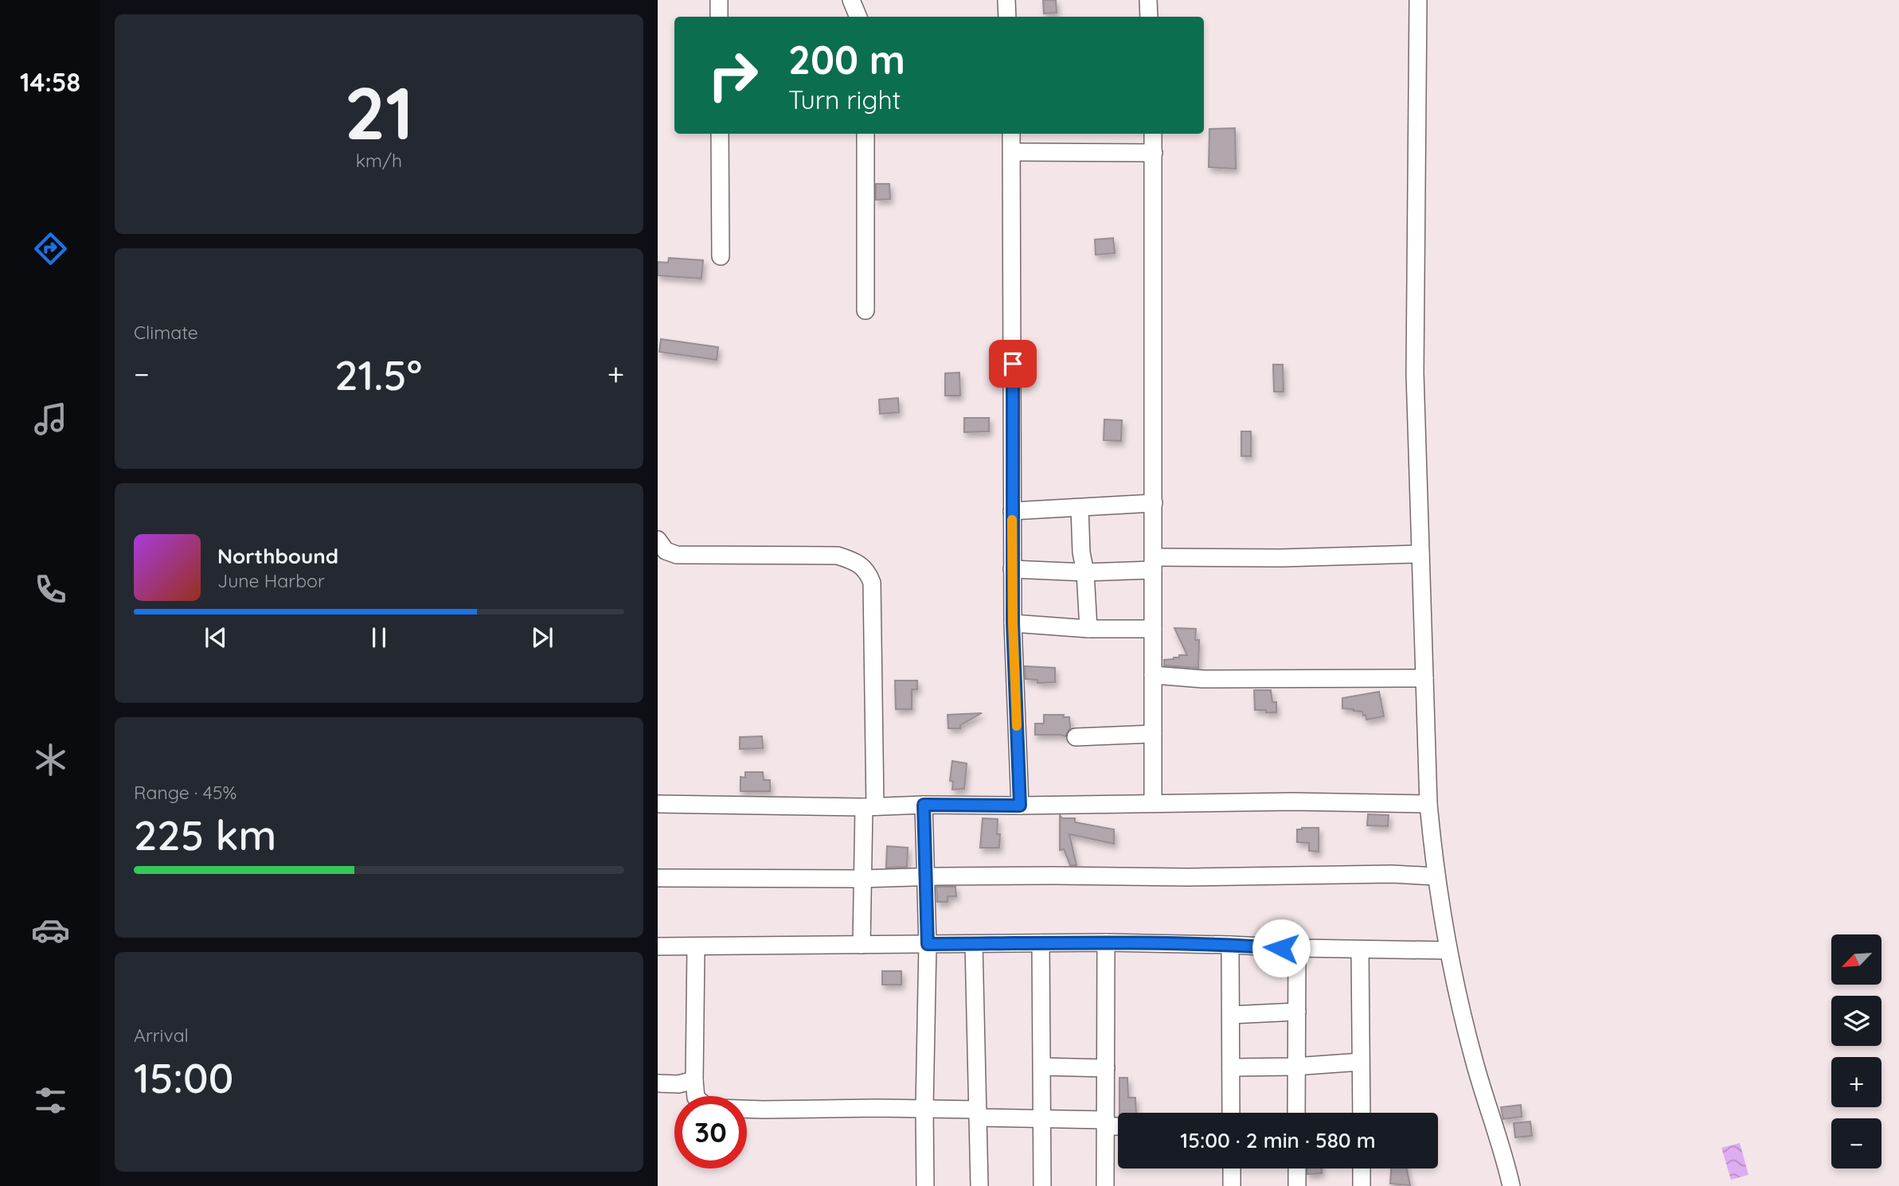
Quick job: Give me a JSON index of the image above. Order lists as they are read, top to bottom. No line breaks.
{"north":"bottom left","page":{"tabs":"14:58","tile":[["21","km/h"],"Climate",["Range · 45%","225 km"],["Arrival","15:00"]],"turn":["200 m","Turn right"],"heat":["−","21.5°","+"],"song":["Northbound","June Harbor"],"map_buttons":["+","−"],"limit":"30","trip":"15:00 · 2 min · 580 m"}}
